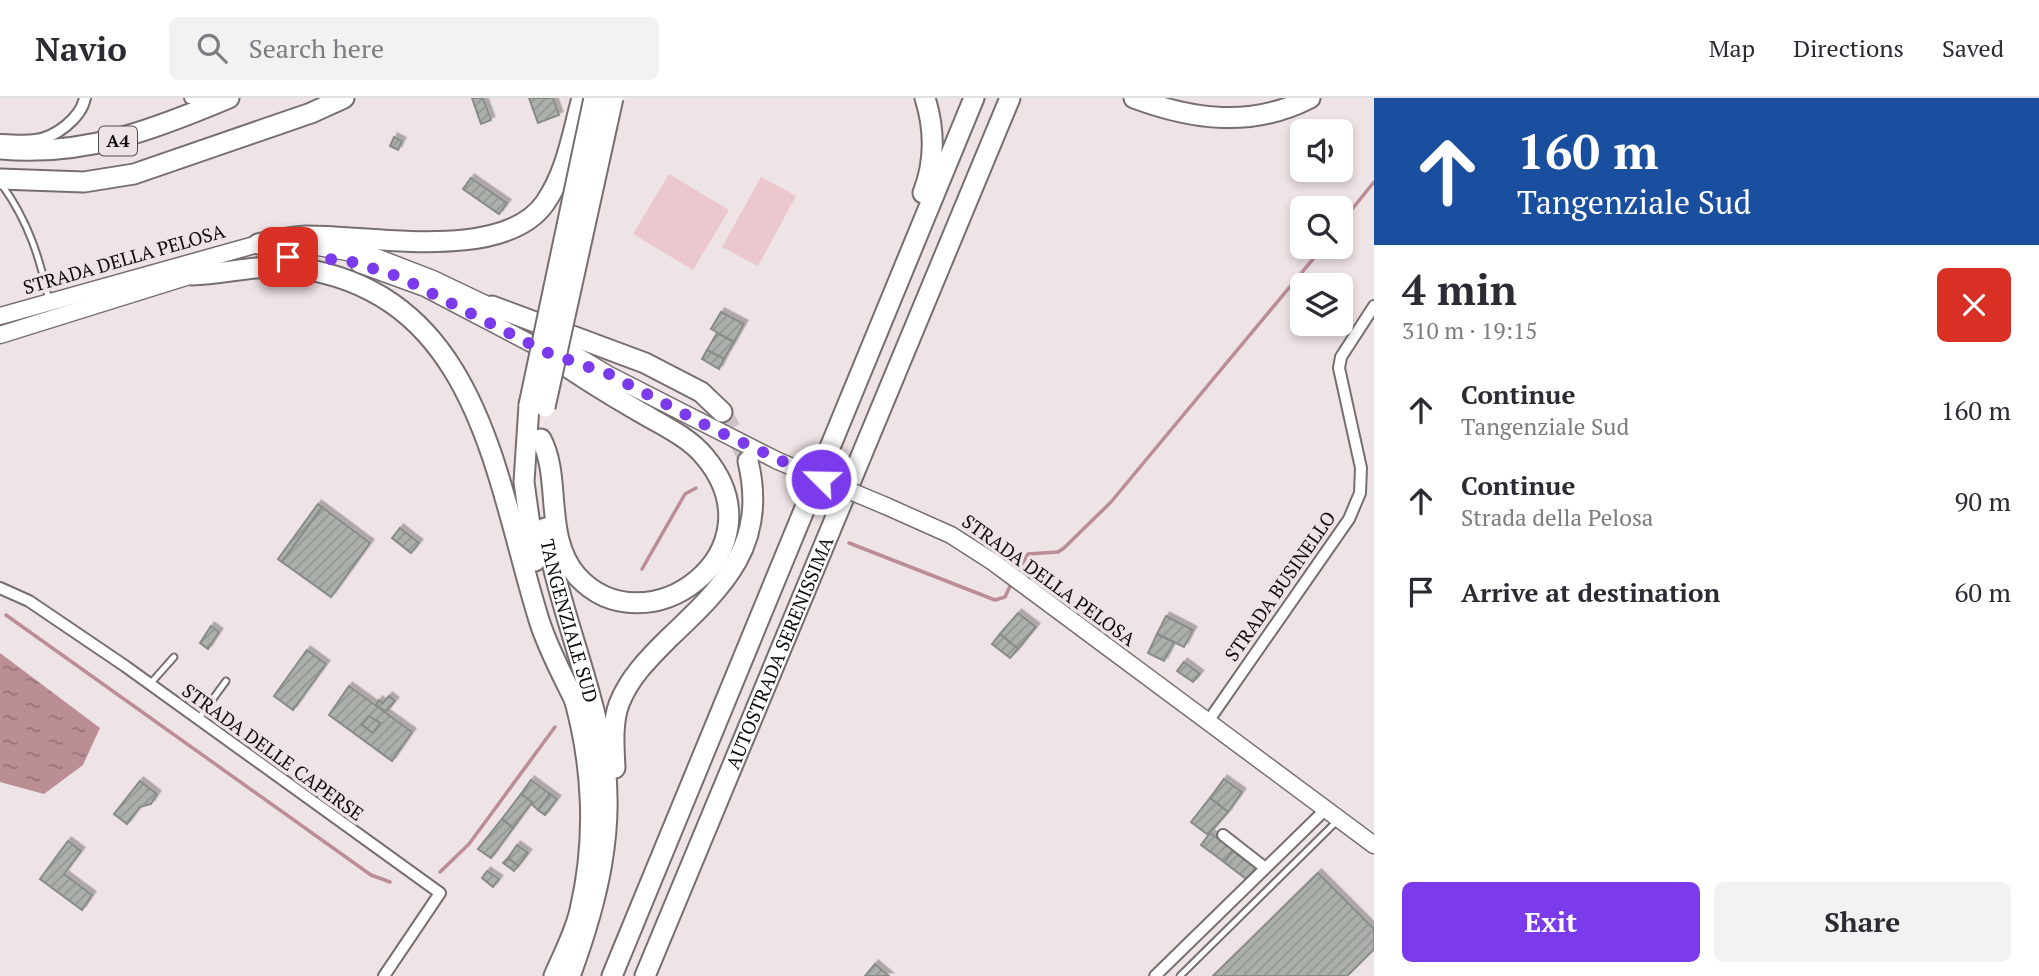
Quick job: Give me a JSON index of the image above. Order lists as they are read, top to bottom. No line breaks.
{"streets":{"highway":["A4","TANGENZIALE SUD","AUTOSTRADA SERENISSIMA"],"street":["STRADA DELLA PELOSA","STRADA BUSINELLO","STRADA DELLE CAPERSE"]},"crossings":[["STRADA DELLA PELOSA","STRADA BUSINELLO"]],"page":{"header":"Navio","search":"Search here","nav":["Map","Directions","Saved"],"turn":["160 m","Tangenziale Sud"],"heading":["4 min","310 m · 19:15"],"list":[{"name":"Continue","note":"Tangenziale Sud","value":"160 m"},{"name":"Continue","note":"Strada della Pelosa","value":"90 m"},{"name":"Arrive at destination","value":"60 m"}],"buttons":["Exit","Share"]}}
